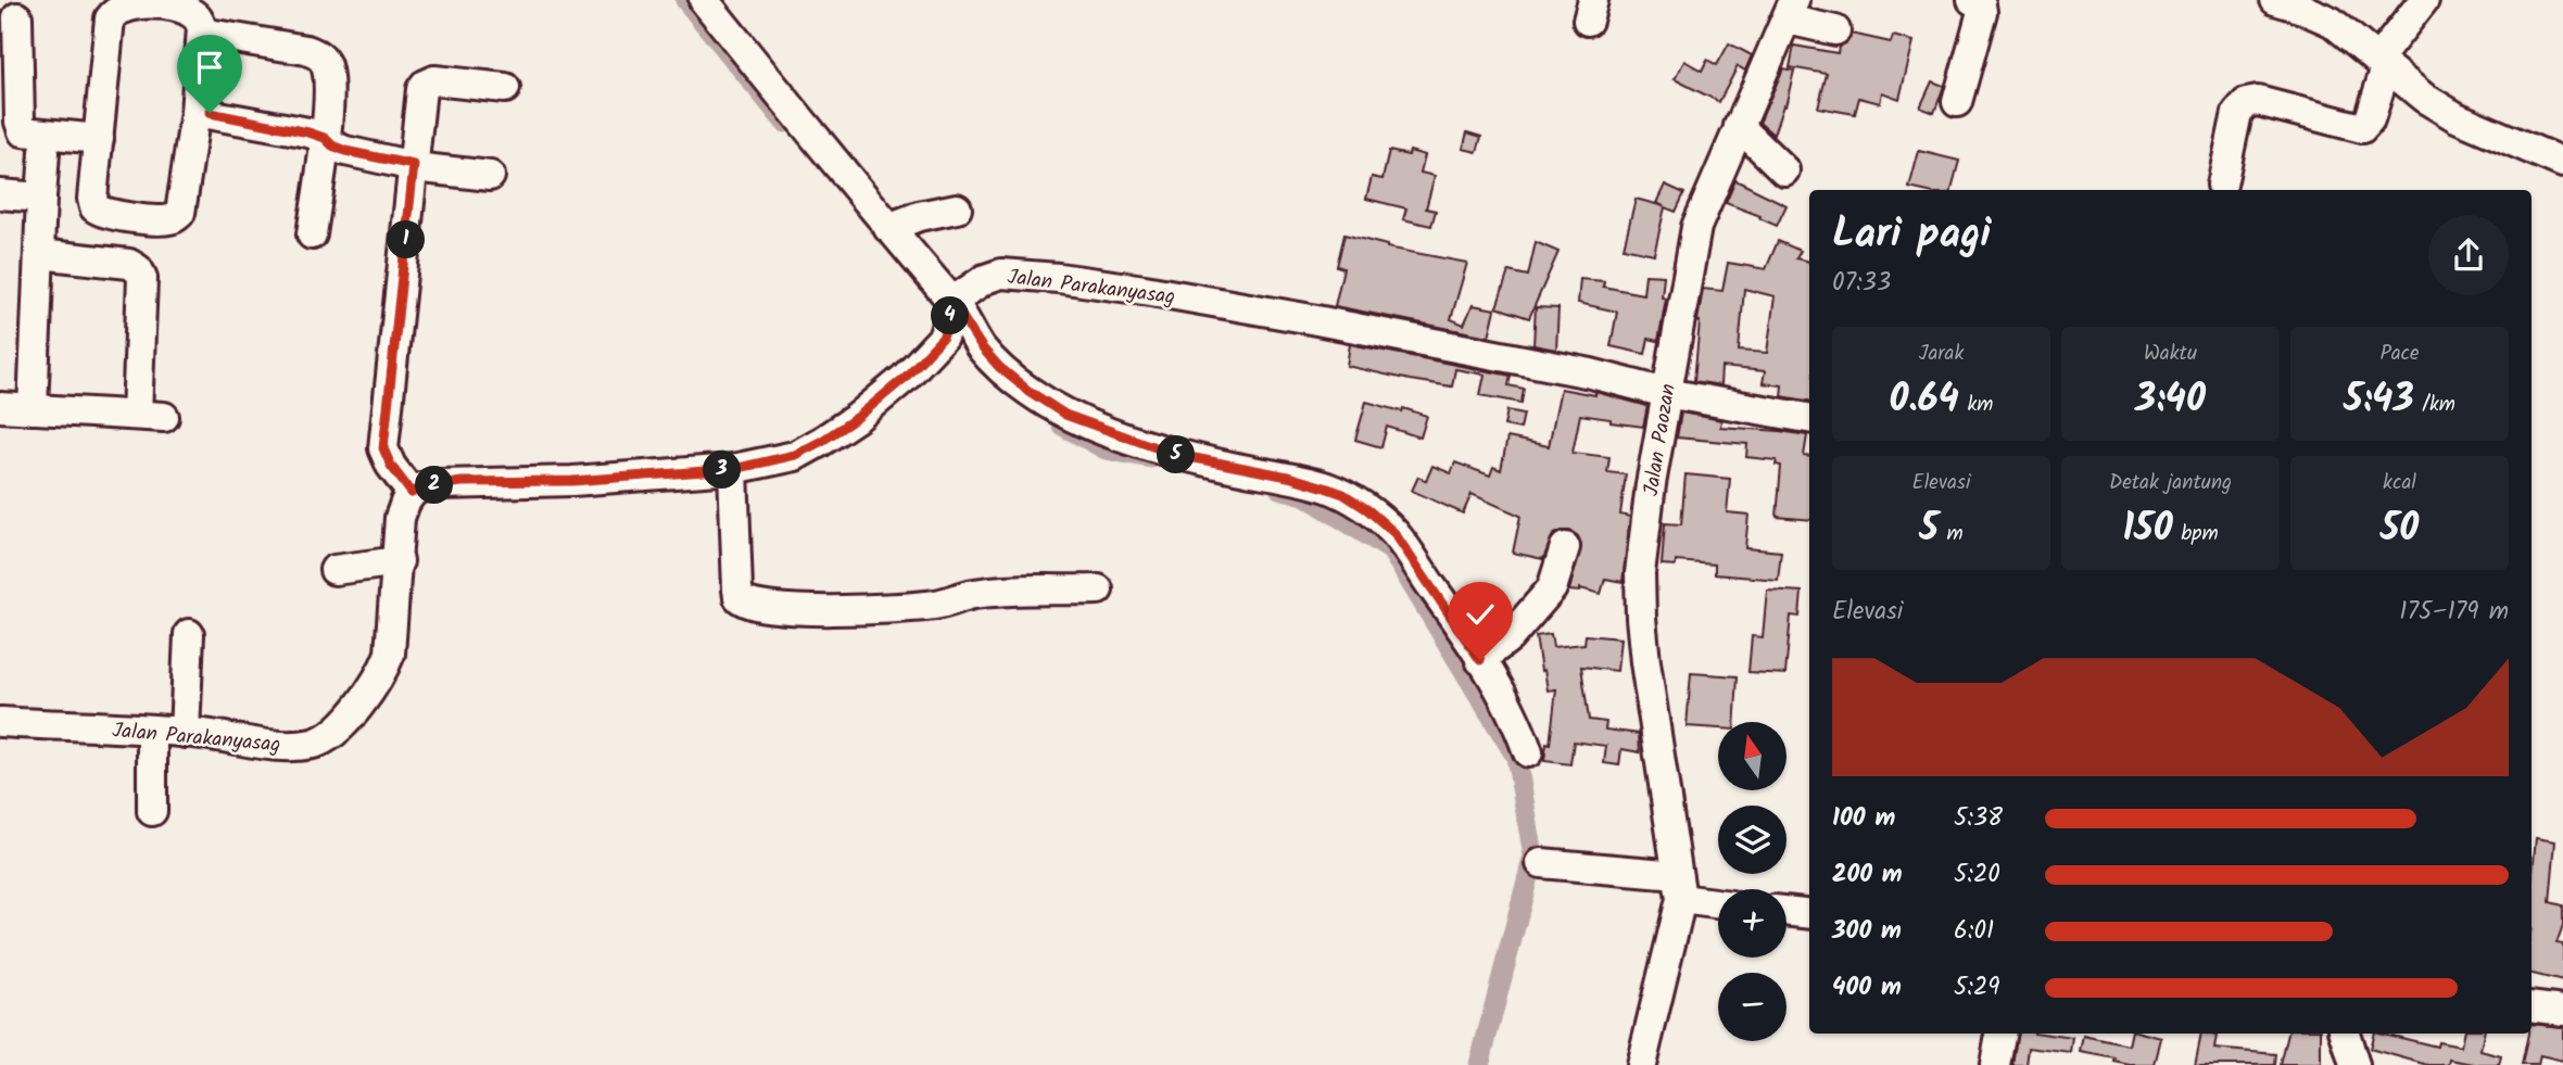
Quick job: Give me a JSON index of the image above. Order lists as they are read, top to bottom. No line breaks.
{"streets":{"street":["Jalan Parakanyasag","Jalan Paozan"]},"crossings":[["Jalan Parakanyasag","Jalan Paozan"]],"north":"top","page":{"heading":["Lari pagi","07:33"],"pins":["1","4","5","3","2"],"stats":[["Jarak","0.64 km"],["Waktu","3:40"],["Pace","5:43 /km"],["Elevasi","5 m"],["Detak jantung","150 bpm"],["kcal","50"]],"chart":["Elevasi","175–179 m"],"map_buttons":["+","−"],"list":[{"name":"100 m","note":"5:38"},{"name":"200 m","note":"5:20"},{"name":"300 m","note":"6:01"},{"name":"400 m","note":"5:29"}]}}
